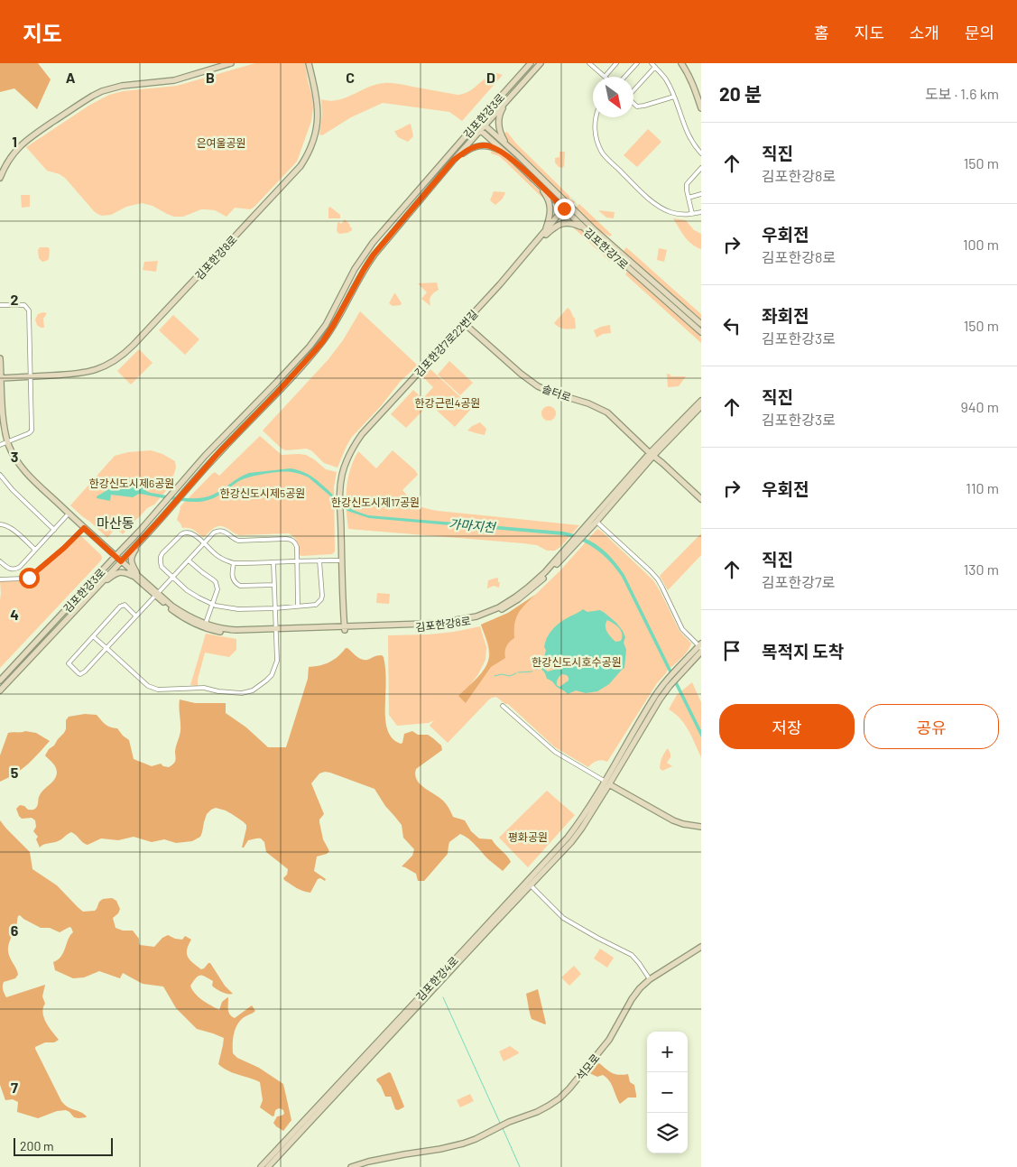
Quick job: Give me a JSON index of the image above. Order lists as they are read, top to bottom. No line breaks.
{"streets":{"street":["김포한강3로","김포한강7로","김포한강8로","김포한강7로22번길","솔터로","김포한강4로","석모로"]},"crossings":[["김포한강3로","김포한강7로"],["김포한강3로","김포한강8로"],["김포한강7로","김포한강7로22번길"],["김포한강8로","솔터로"],["김포한강7로22번길","솔터로"]],"districts":["마산동"],"water":["가마지천"],"parks":["은여울공원","한강근린4공원","한강신도시제6공원","한강신도시제5공원","한강신도시제17공원","한강신도시호수공원","평화공원"],"scale_bar":"200 m","north":"bottom right","page":{"header":"지도","nav":["홈","지도","소개","문의"],"heading":["20 분","도보 · 1.6 km"],"list":[["직진","김포한강8로","150 m"],["우회전","김포한강8로","100 m"],["좌회전","김포한강3로","150 m"],["직진","김포한강3로","940 m"],["우회전","110 m"],["직진","김포한강7로","130 m"],"목적지 도착"],"buttons":["저장","공유"],"map_buttons":["+","−"],"scale":"200 m"},"grid":{"columns":["A","B","C","D"],"rows":["1","2","3","4","5","6","7"]}}
